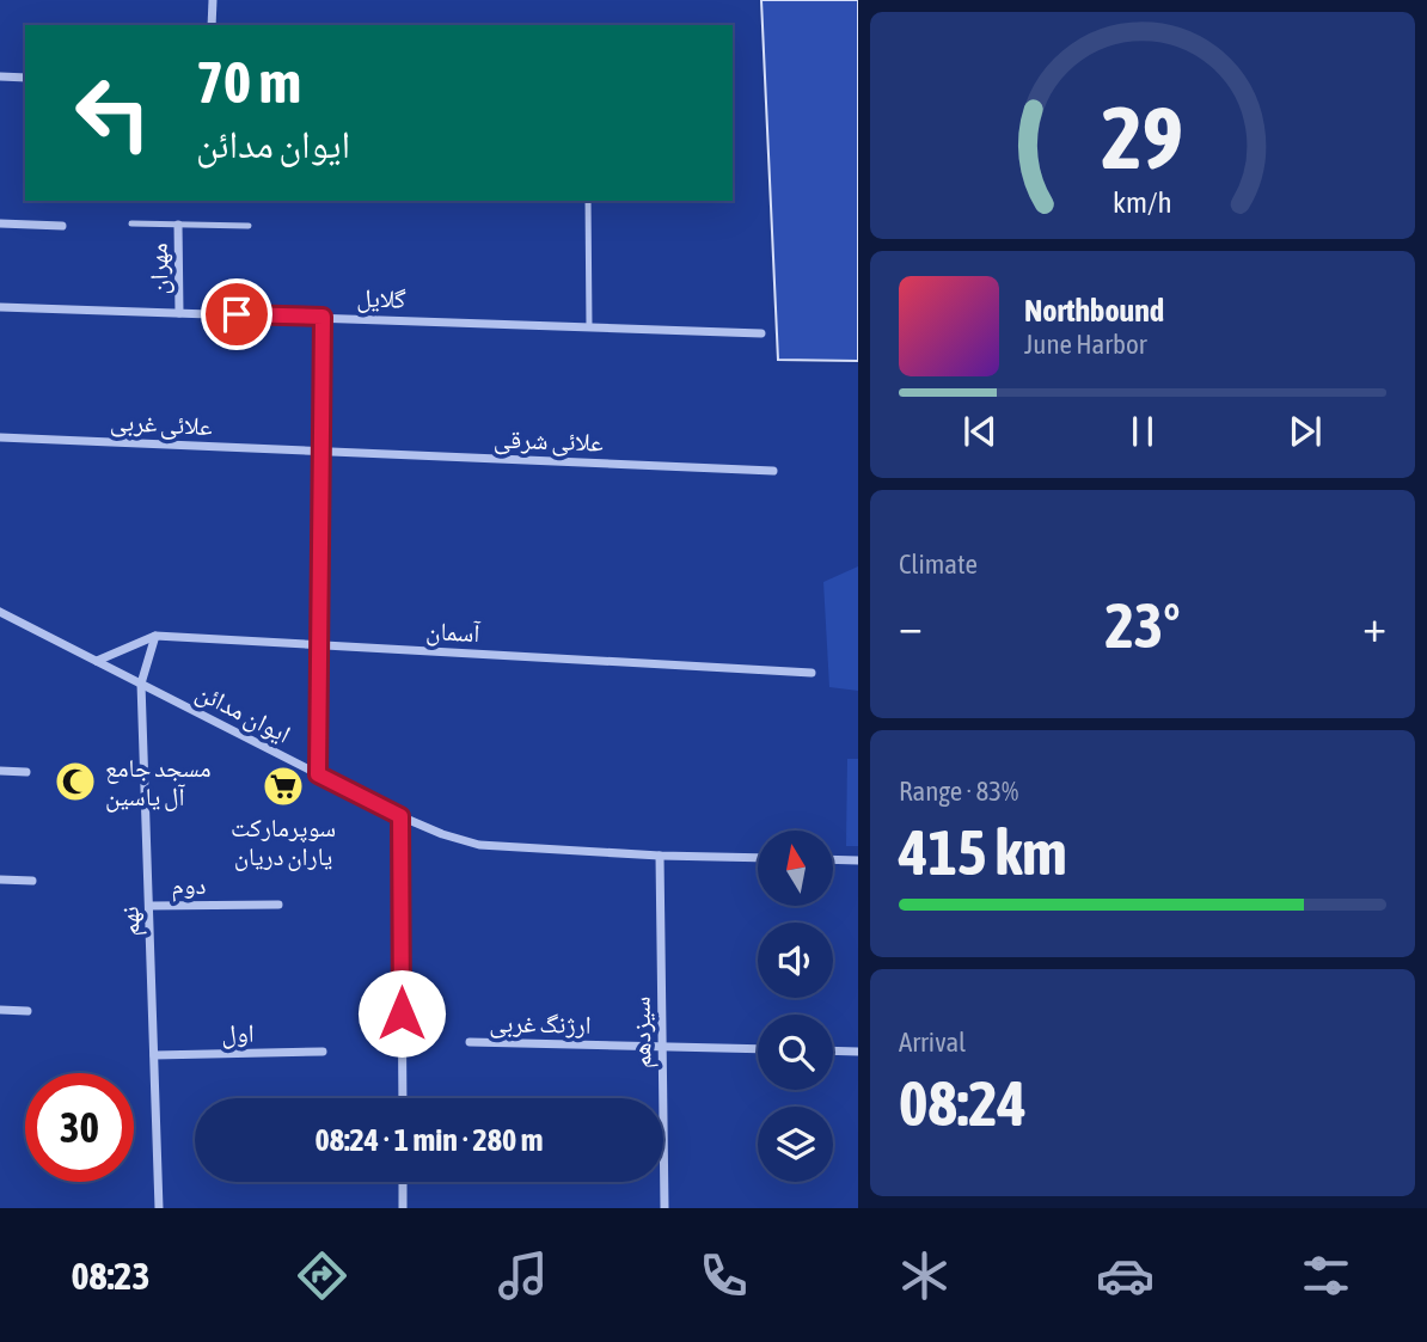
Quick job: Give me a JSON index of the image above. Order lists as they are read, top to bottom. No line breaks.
{"streets":{"street":["مهران","گلایل","علائی غربی","علائی شرقی","آسمان","ایوان مدائن","دوم","نهم","ارژنگ غربی","اول","سیزدهم"]},"crossings":[["مهران","گلایل"],["علائی غربی","علائی شرقی"],["آسمان","ایوان مدائن"],["آسمان","نهم"],["ایوان مدائن","نهم"],["ایوان مدائن","سیزدهم"],["دوم","نهم"],["نهم","اول"],["ارژنگ غربی","سیزدهم"]],"places":{"mosque":["مسجد جامع آل یاسین"],"supermarket":["سوپرمارکت یاران دریان"]},"north":"top","page":{"turn":["70 m","ایوان مدائن"],"song":["Northbound","June Harbor"],"tile":["Climate",["Range · 83%","415 km"],["Arrival","08:24"]],"heat":["−","23°","+"],"limit":"30","trip":"08:24 · 1 min · 280 m","tabs":"08:23","gauge":["29","km/h"]}}
